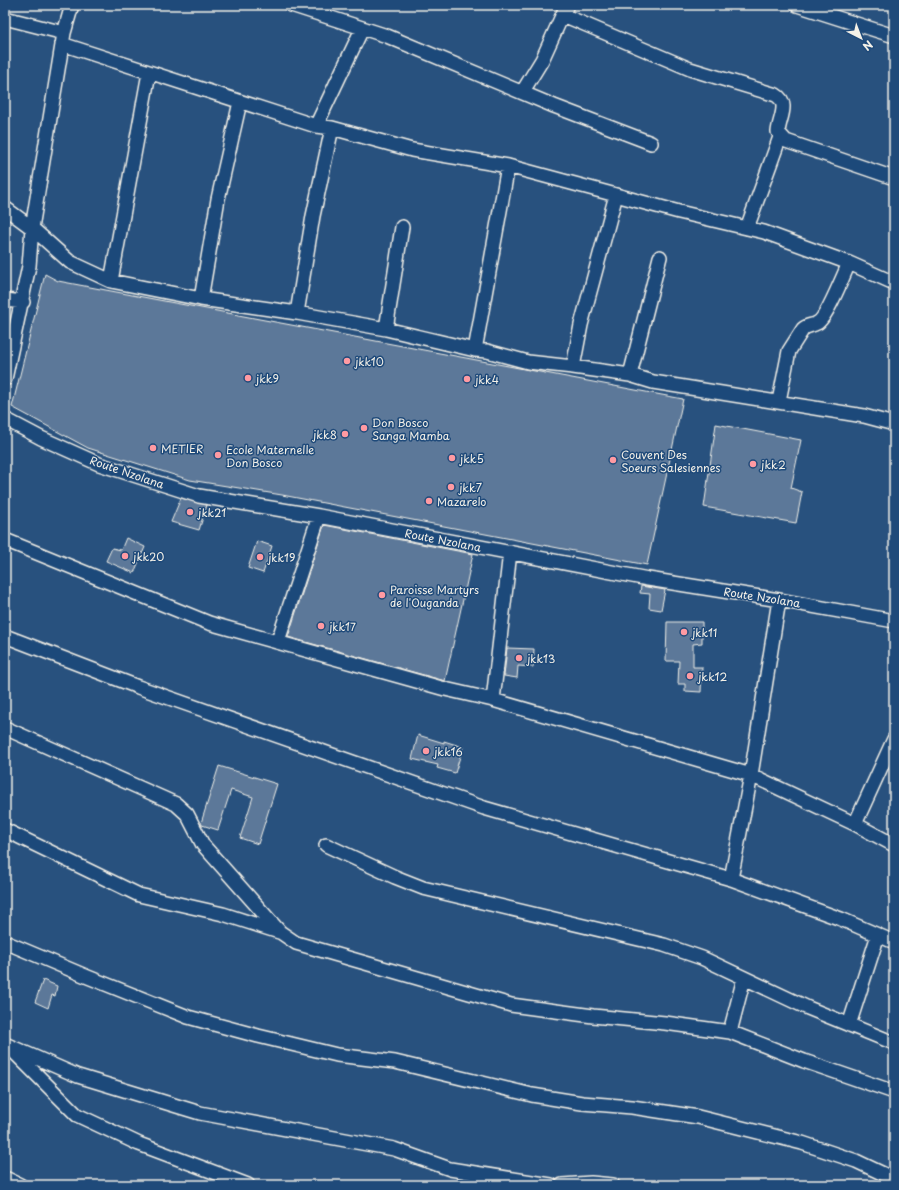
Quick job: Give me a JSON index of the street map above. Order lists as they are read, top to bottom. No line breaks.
{"streets":{"street":["Route Nzolana"]},"places":["jkk10","jkk9","jkk4","Don Bosco Sanga Mamba","jkk8","METIER","Ecole Maternelle Don Bosco","jkk5","Couvent Des Soeurs Salesiennes","jkk2","jkk7","Mazarelo","jkk21","jkk20","jkk19","Paroisse Martyrs de l'Ouganda","jkk17","jkk11","jkk13","jkk12","jkk16"],"north":"bottom right"}
